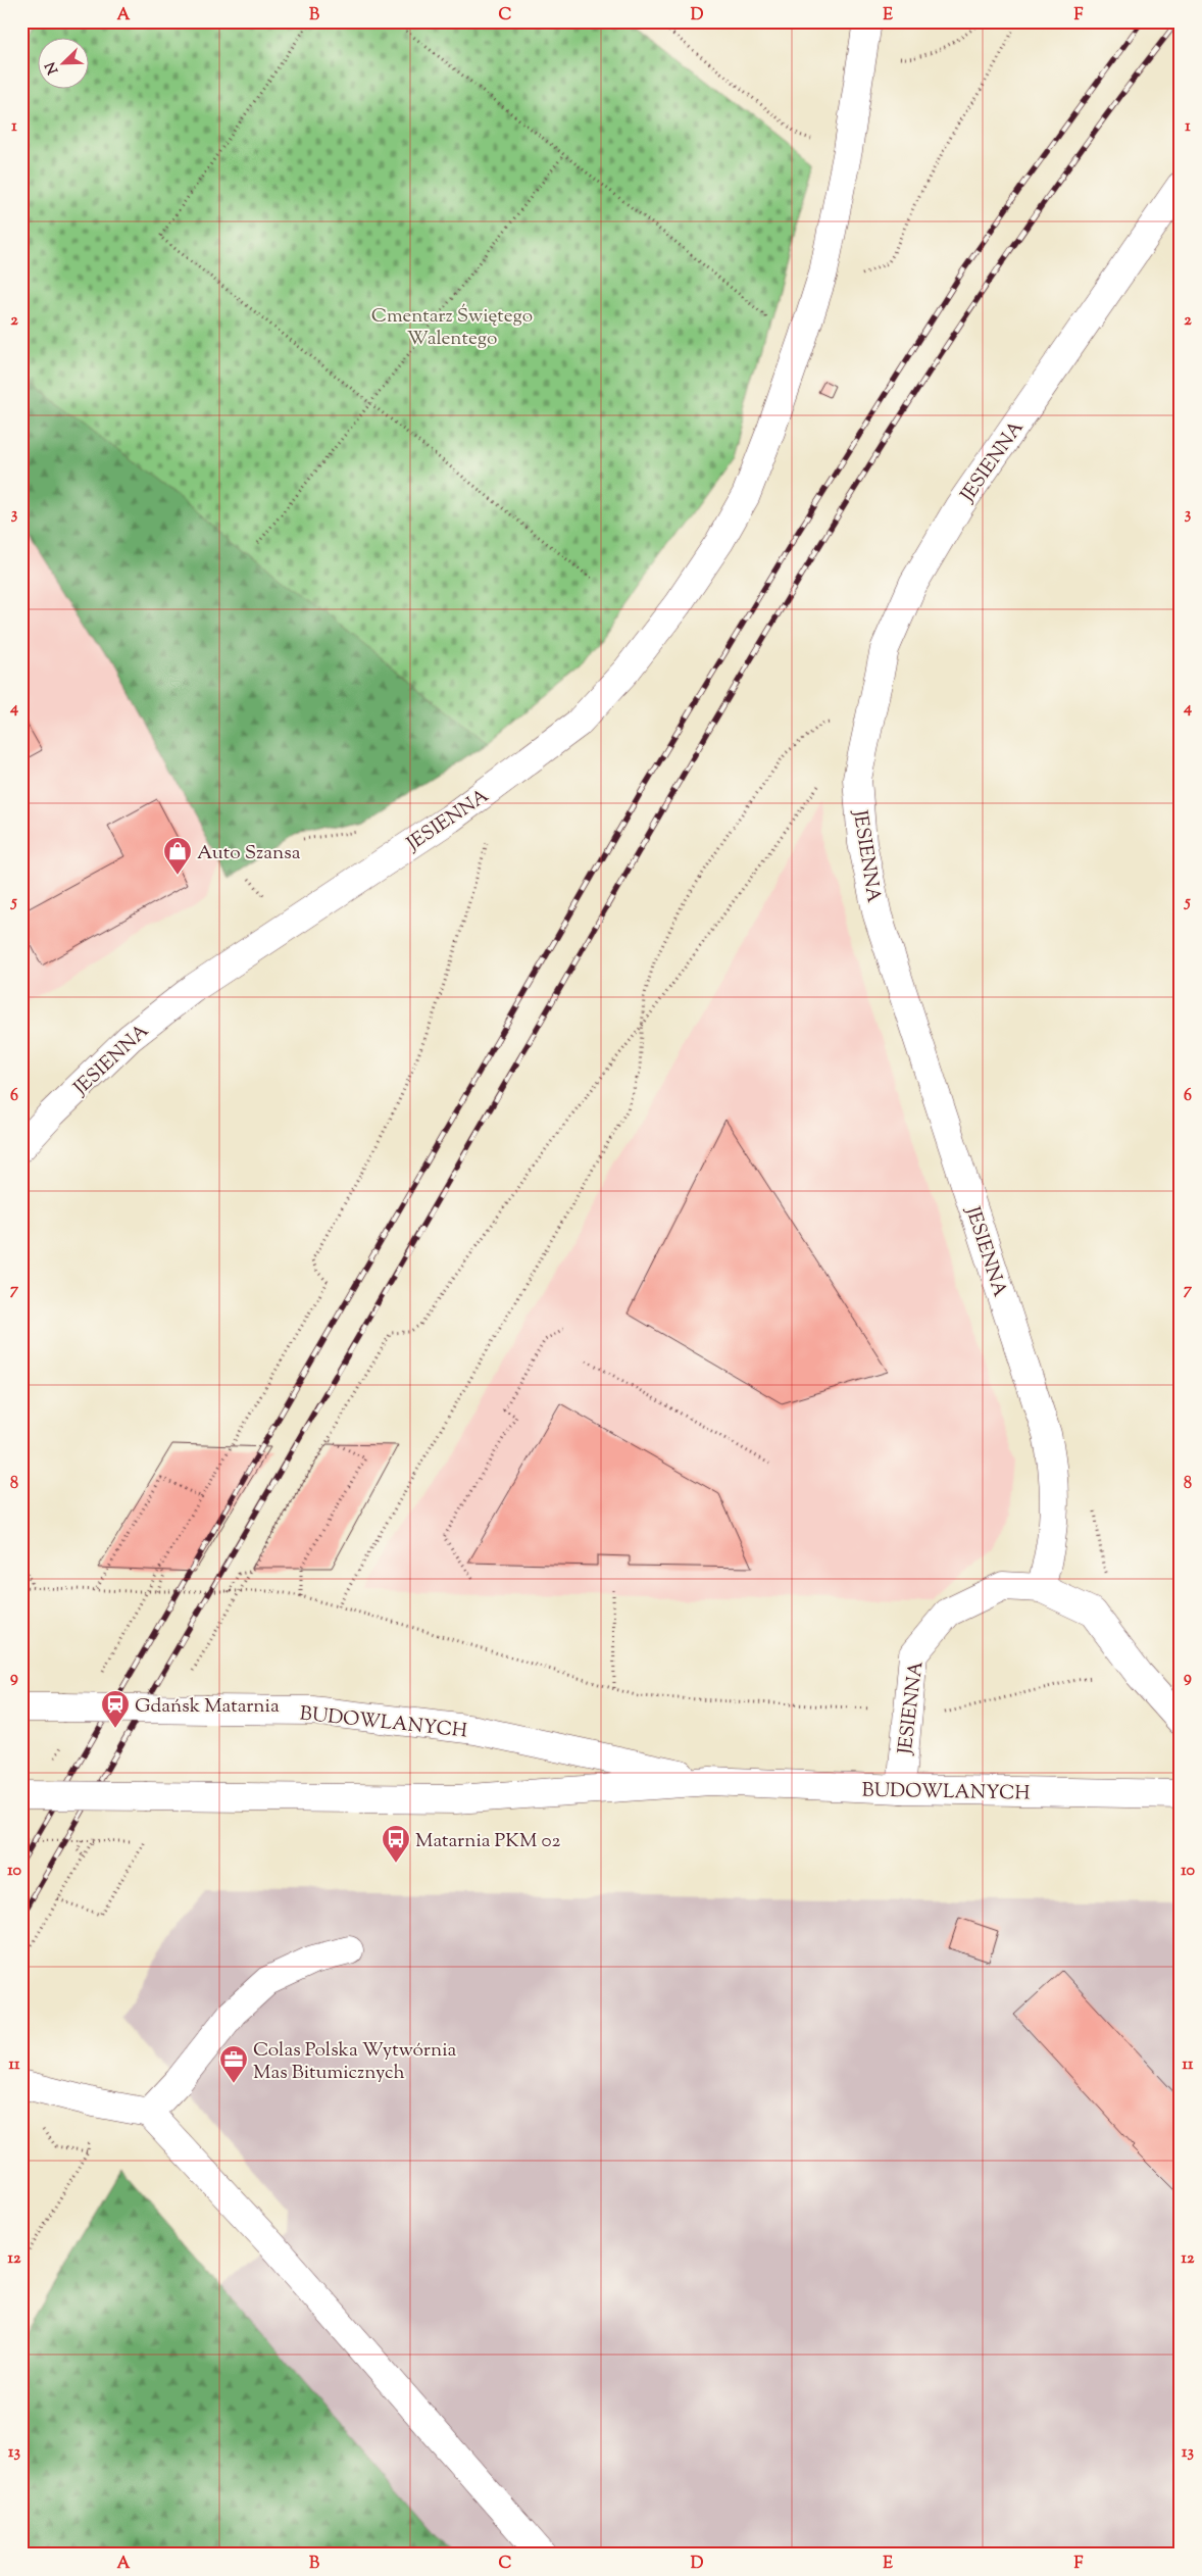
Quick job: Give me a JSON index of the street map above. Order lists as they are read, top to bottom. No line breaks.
{"streets":{"street":["JESIENNA","BUDOWLANYCH"]},"crossings":[["JESIENNA","BUDOWLANYCH"]],"parks":["Cmentarz Świętego Walentego"],"places":{"shop":["Auto Szansa"],"station":["Gdańsk Matarnia"],"bus stop":["Matarnia PKM 02"],"office":["Colas Polska Wytwórnia Mas Bitumicznych"]},"north":"bottom left","grid":{"columns":["A","B","C","D","E","F"],"rows":["1","2","3","4","5","6","7","8","9","10","11","12","13"]}}
